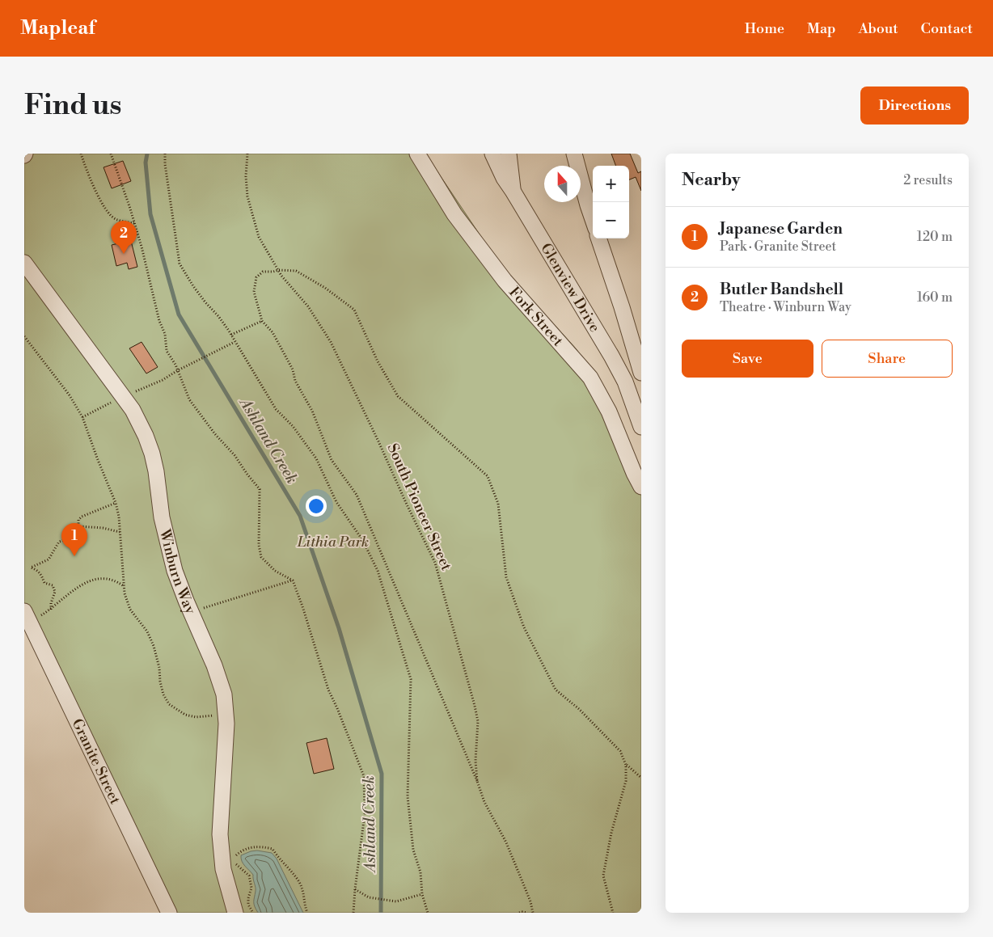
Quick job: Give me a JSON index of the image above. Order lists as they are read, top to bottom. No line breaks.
{"streets":{"street":["Glenview Drive","Fork Street","Winburn Way","Granite Street"],"path":["South Pioneer Street"]},"water":["Ashland Creek"],"parks":["Lithia Park"],"north":"top","page":{"header":"Mapleaf","nav":["Home","Map","About","Contact"],"buttons":["Directions",["Save","Share"]],"title":"Find us","heading":["Nearby","2 results"],"map_buttons":["+","−"],"list":[{"mark":"1","name":"Japanese Garden","note":"Park · Granite Street","value":"120 m"},{"mark":"2","name":"Butler Bandshell","note":"Theatre · Winburn Way","value":"160 m"}],"pins":["2","1"]}}
